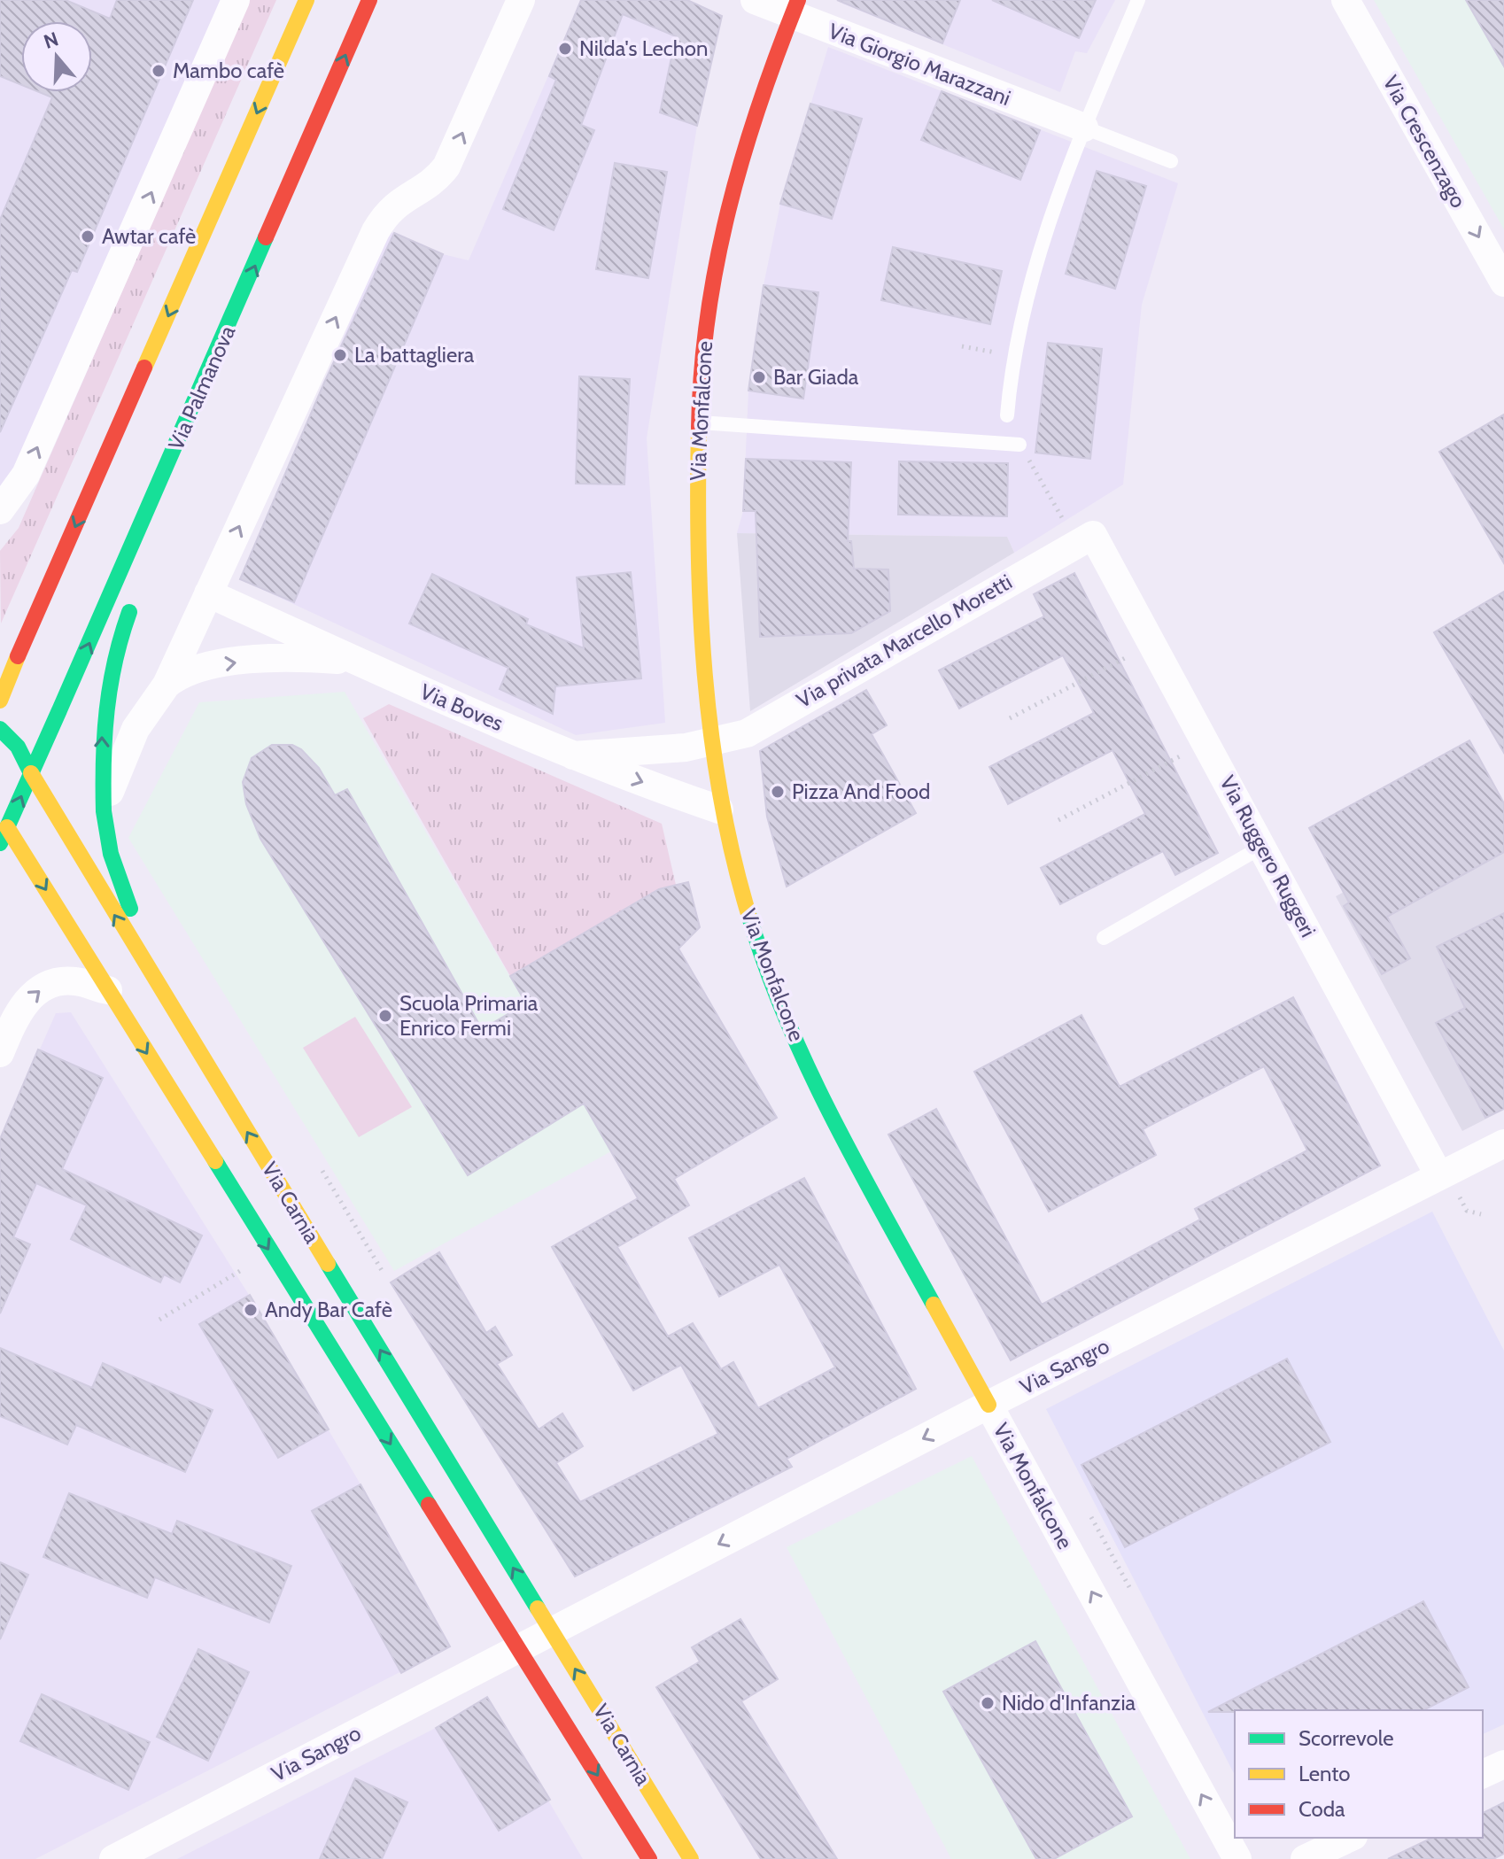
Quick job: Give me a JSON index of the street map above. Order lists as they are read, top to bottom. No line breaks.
{"streets":{"main road":["Via Palmanova","Via Monfalcone","Via Carnia"],"street":["Via Giorgio Marazzani","Via Crescenzago","Via privata Marcello Moretti","Via Boves","Via Ruggero Ruggeri","Via Sangro"]},"crossings":[["Via Giorgio Marazzani","Via Monfalcone"],["Via Palmanova","Via Carnia"],["Via Monfalcone","Via privata Marcello Moretti"],["Via Monfalcone","Via Boves"],["Via Monfalcone","Via Sangro"],["Via privata Marcello Moretti","Via Boves"],["Via privata Marcello Moretti","Via Ruggero Ruggeri"],["Via Ruggero Ruggeri","Via Sangro"],["Via Carnia","Via Sangro"]],"one_way":["Via Crescenzago"],"places":["Nilda's Lechon","Mambo cafè","Awtar cafè","La battagliera","Bar Giada","Pizza And Food","Scuola Primaria Enrico Fermi","Andy Bar Cafè","Nido d'Infanzia"],"legend":["Scorrevole","Lento","Coda"],"north":"top"}
